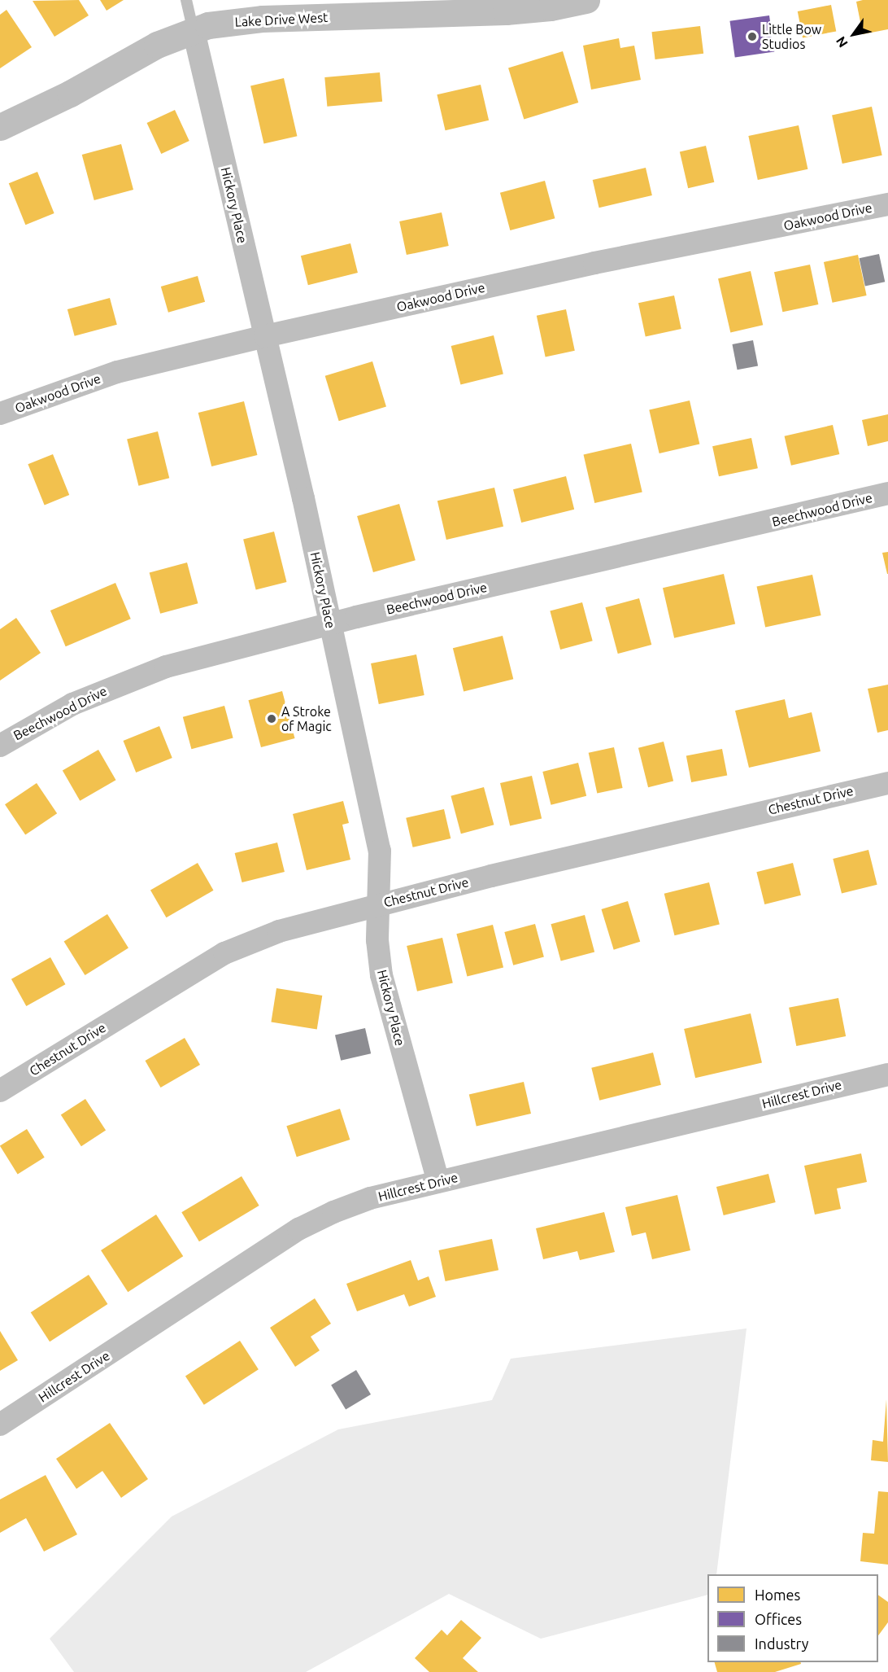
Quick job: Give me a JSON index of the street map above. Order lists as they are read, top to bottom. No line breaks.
{"streets":{"street":["Lake Drive West","Hickory Place","Oakwood Drive","Beechwood Drive","Chestnut Drive","Hillcrest Drive"]},"crossings":[["Lake Drive West","Hickory Place"],["Hickory Place","Oakwood Drive"],["Hickory Place","Beechwood Drive"],["Hickory Place","Chestnut Drive"],["Hickory Place","Hillcrest Drive"]],"places":["Little Bow Studios","A Stroke of Magic"],"legend":["Homes","Offices","Industry"],"north":"bottom left"}
